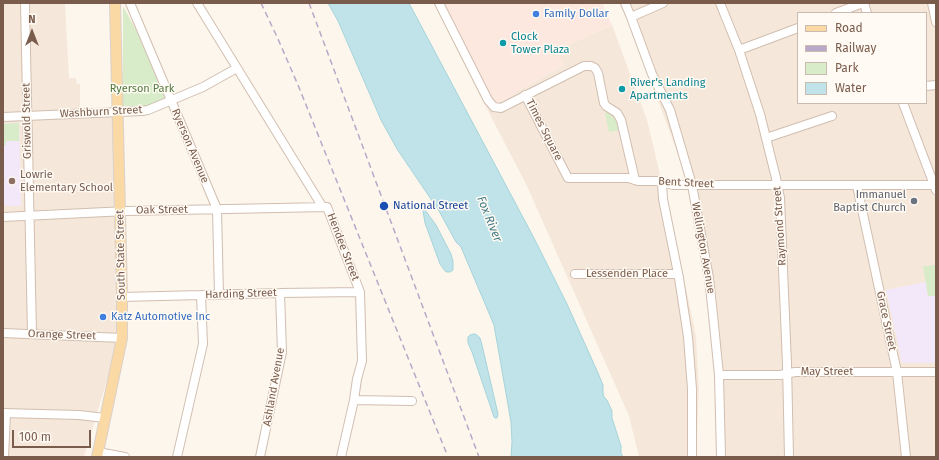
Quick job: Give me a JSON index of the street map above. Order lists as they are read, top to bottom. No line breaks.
{"streets":{"main road":["South State Street"],"street":["Washburn Street","Griswold Street","Times Square","Ryerson Avenue","Bent Street","Oak Street","Raymond Street","Hendee Street","Wellington Avenue","Lessenden Place","Harding Street","Grace Street","Orange Street","May Street","Ashland Avenue"]},"crossings":[["Washburn Street","Griswold Street"],["Washburn Street","Ryerson Avenue"],["Washburn Street","Hendee Street"],["Washburn Street","South State Street"],["Griswold Street","Oak Street"],["Griswold Street","Orange Street"],["Times Square","Bent Street"],["Ryerson Avenue","Oak Street"],["Ryerson Avenue","Harding Street"],["Bent Street","Raymond Street"],["Bent Street","Wellington Avenue"],["Bent Street","Grace Street"],["Oak Street","Hendee Street"],["Oak Street","South State Street"],["Raymond Street","May Street"],["Hendee Street","Harding Street"],["Wellington Avenue","May Street"],["South State Street","Harding Street"],["South State Street","Orange Street"],["Harding Street","Ashland Avenue"],["Grace Street","May Street"]],"water":["Fox River"],"parks":["Ryerson Park"],"places":["Family Dollar","Clock Tower Plaza","River's Landing Apartments","Lowrie Elementary School","Immanuel Baptist Church","National Street","Katz Automotive Inc"],"legend":["Road","Railway","Park","Water"],"scale_bar":"100 m","north":"top"}
